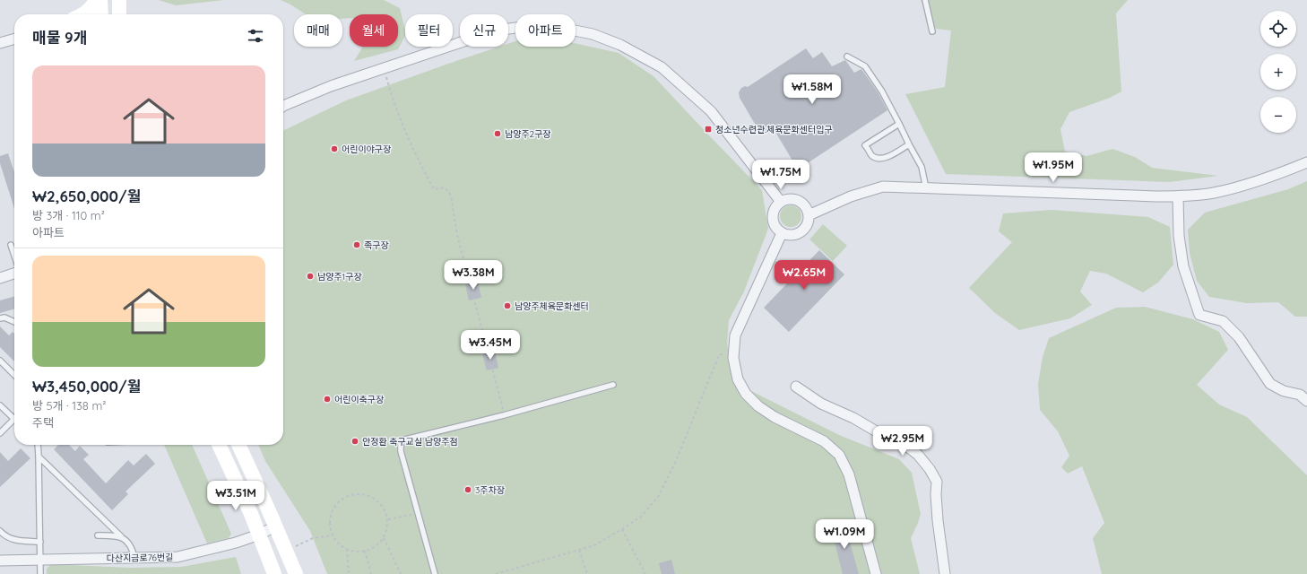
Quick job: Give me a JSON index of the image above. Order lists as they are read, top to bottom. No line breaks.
{"streets":{"street":["다산지금로76번길"]},"places":{"transit":["청소년수련관.체육문화센터입구"],"other":["남양주2구장","어린이야구장","족구장","남양주1구장","남양주체육문화센터","어린이축구장","안정환 축구교실 남양주점","3주차장"]},"page":{"map_buttons":["+","−"],"chip":["매매","월세","필터","신규","아파트"],"heading":"매물 9개","list":[{"name":"₩2,650,000/월","note":"방 3개 · 110 m² · 아파트"},{"name":"₩3,450,000/월","note":"방 5개 · 138 m² · 주택"}],"price":["₩1.58M","₩1.95M","₩1.75M","₩3.38M","₩2.65M","₩3.45M","₩2.95M","₩3.51M","₩1.09M"]}}
